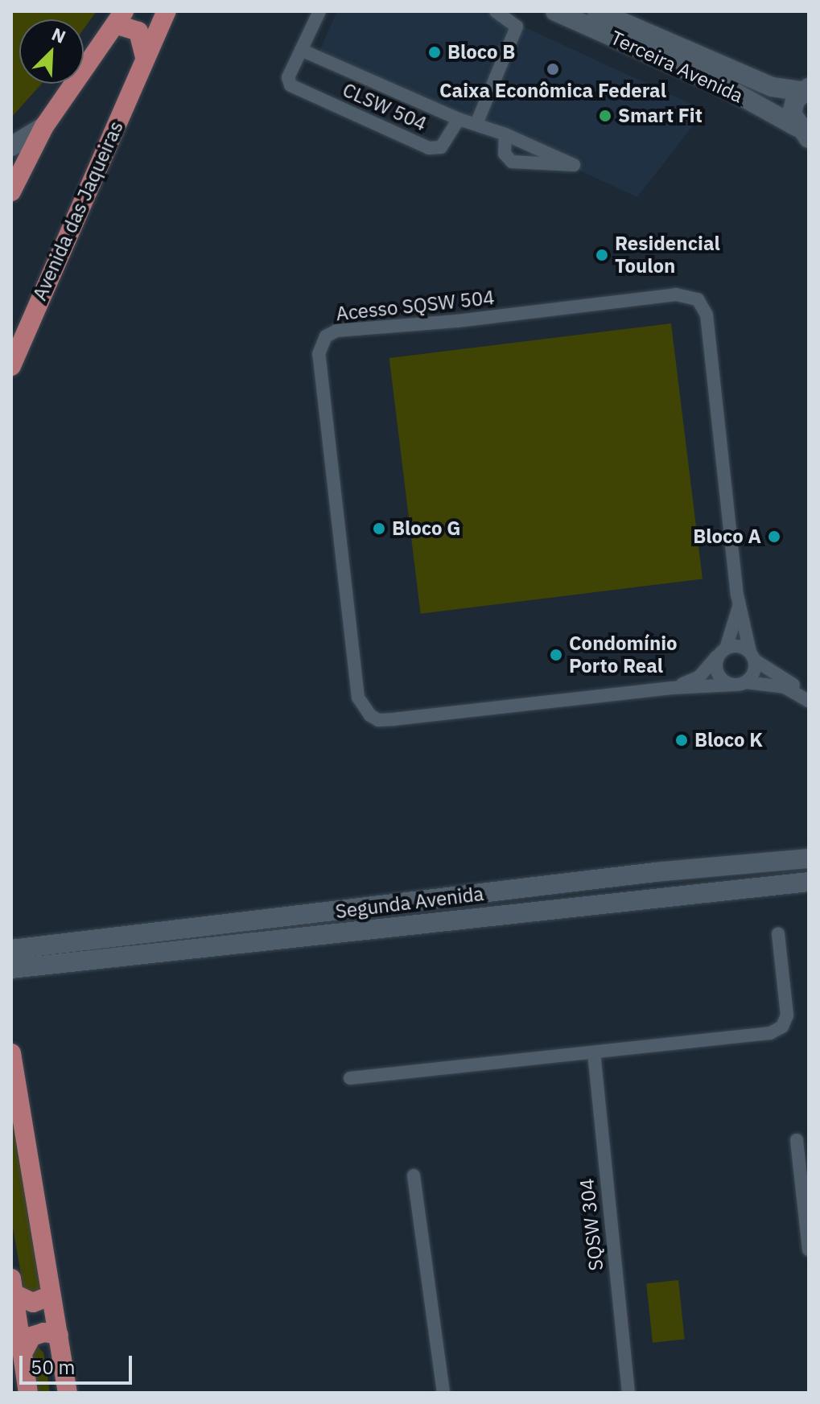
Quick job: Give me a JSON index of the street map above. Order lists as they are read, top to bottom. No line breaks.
{"streets":{"main road":["Avenida das Jaqueiras"],"street":["Terceira Avenida","CLSW 504","Acesso SQSW 504","Segunda Avenida","SQSW 304"]},"places":["Bloco B","Caixa Econômica Federal","Smart Fit","Residencial Toulon","Bloco G","Bloco A","Condomínio Porto Real","Bloco K"],"scale_bar":"50 m","north":"top right"}
